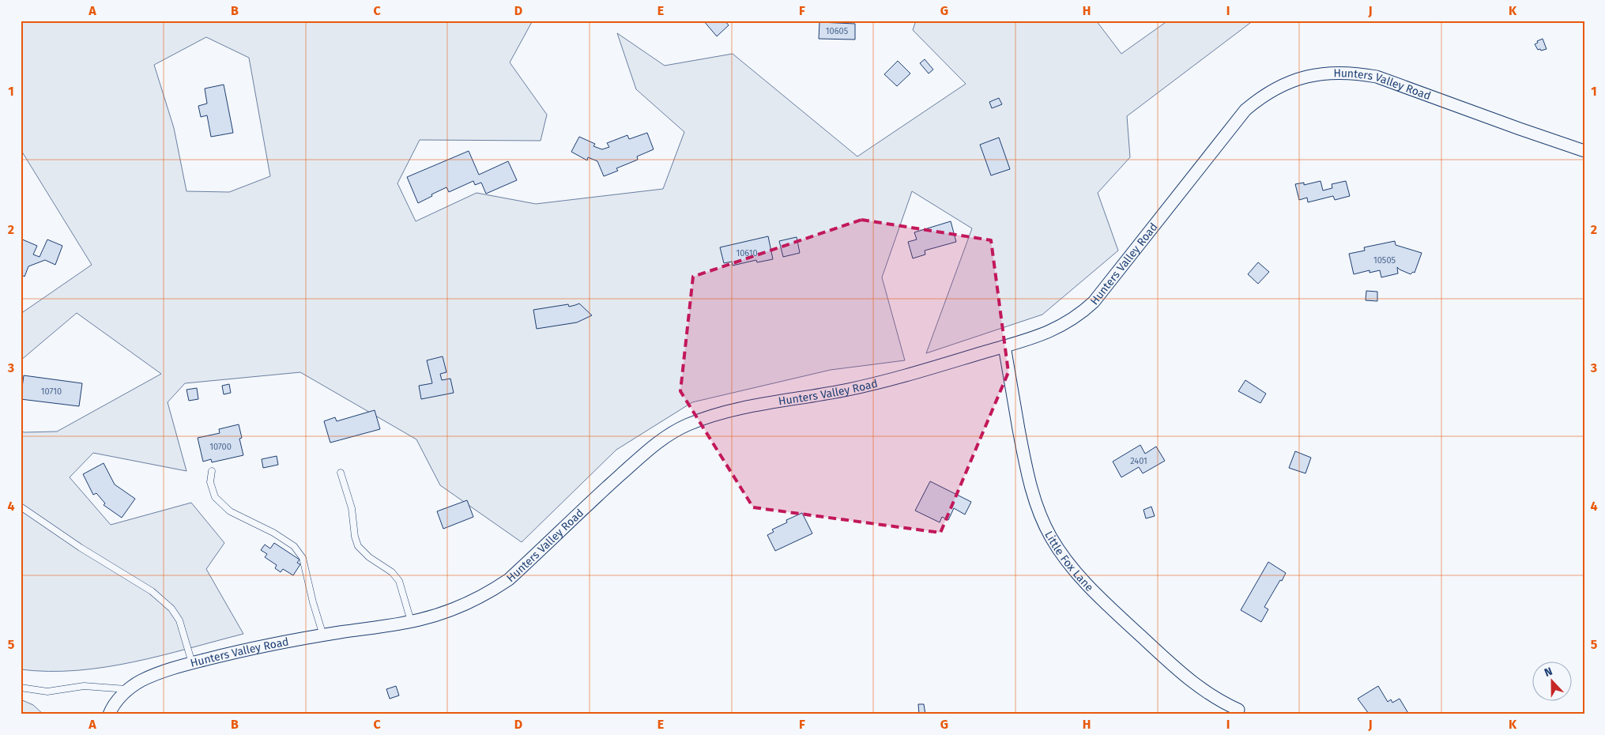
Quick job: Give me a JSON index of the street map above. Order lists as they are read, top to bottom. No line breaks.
{"streets":{"street":["Hunters Valley Road","Little Fox Lane"]},"crossings":[["Hunters Valley Road","Little Fox Lane"]],"house_numbers":["10605","10610","10505","10710","10700","2401"],"north":"top","grid":{"columns":["A","B","C","D","E","F","G","H","I","J","K"],"rows":["1","2","3","4","5"]}}
